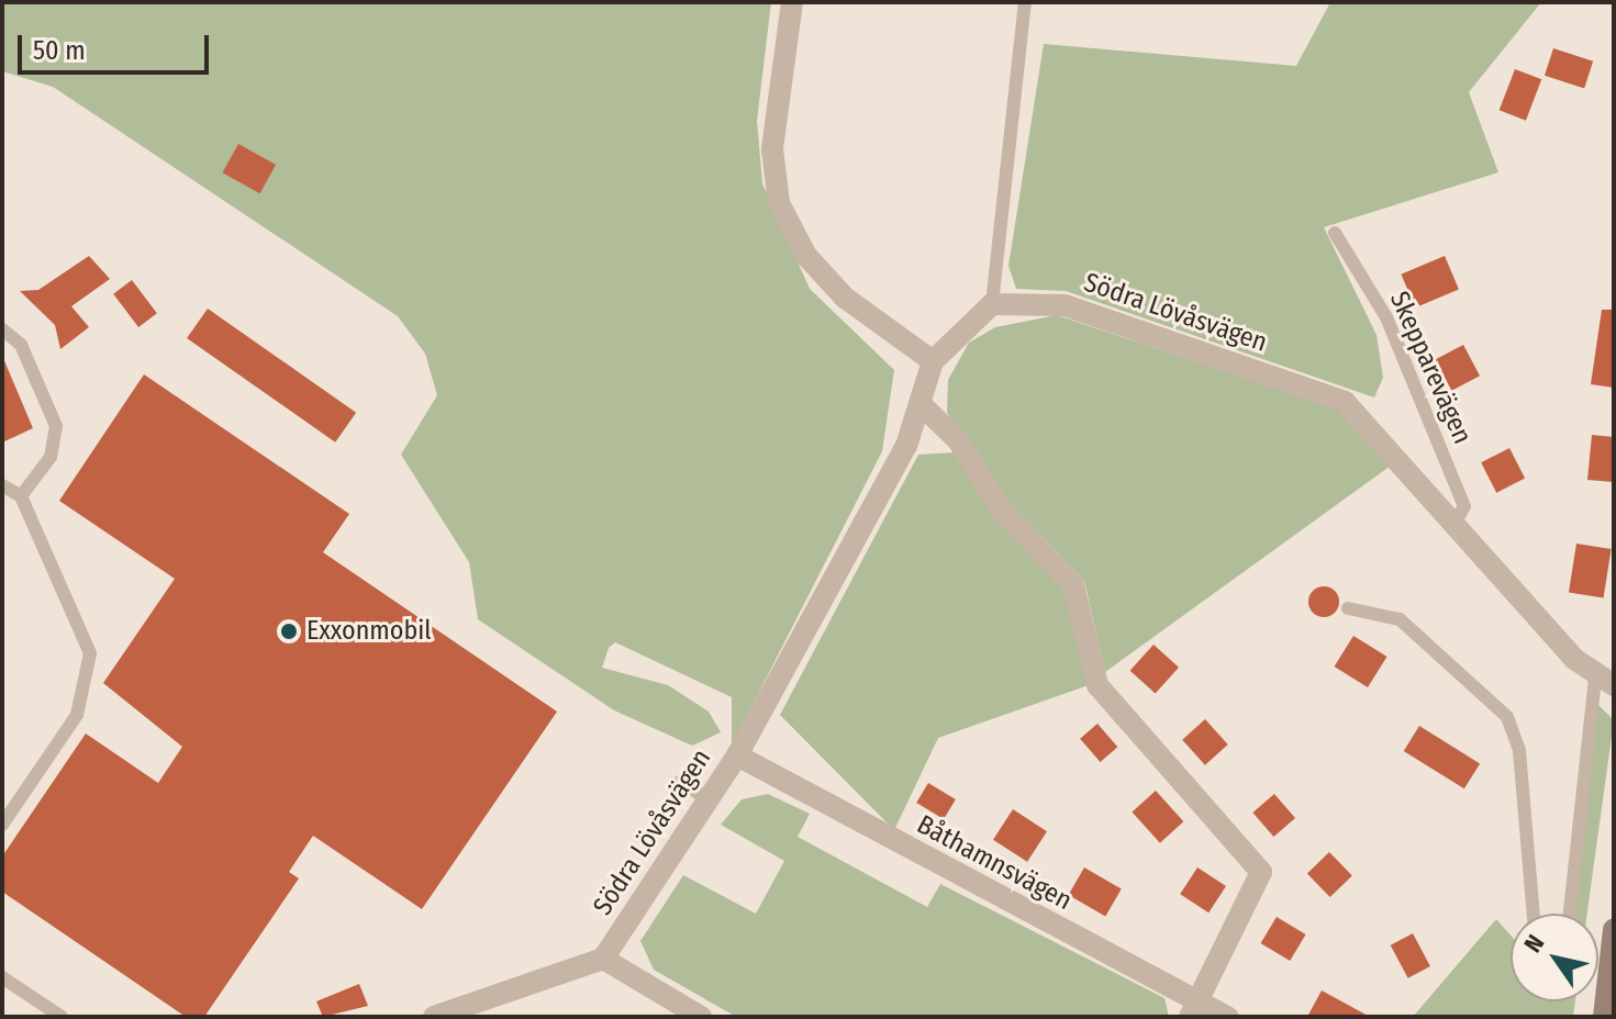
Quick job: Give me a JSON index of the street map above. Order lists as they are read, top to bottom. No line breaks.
{"streets":{"street":["Södra Lövåsvägen","Båthamnsvägen"],"lane":["Skepparevägen"]},"crossings":[["Södra Lövåsvägen","Skepparevägen"],["Södra Lövåsvägen","Båthamnsvägen"]],"places":["Exxonmobil"],"scale_bar":"50 m","north":"top left"}
